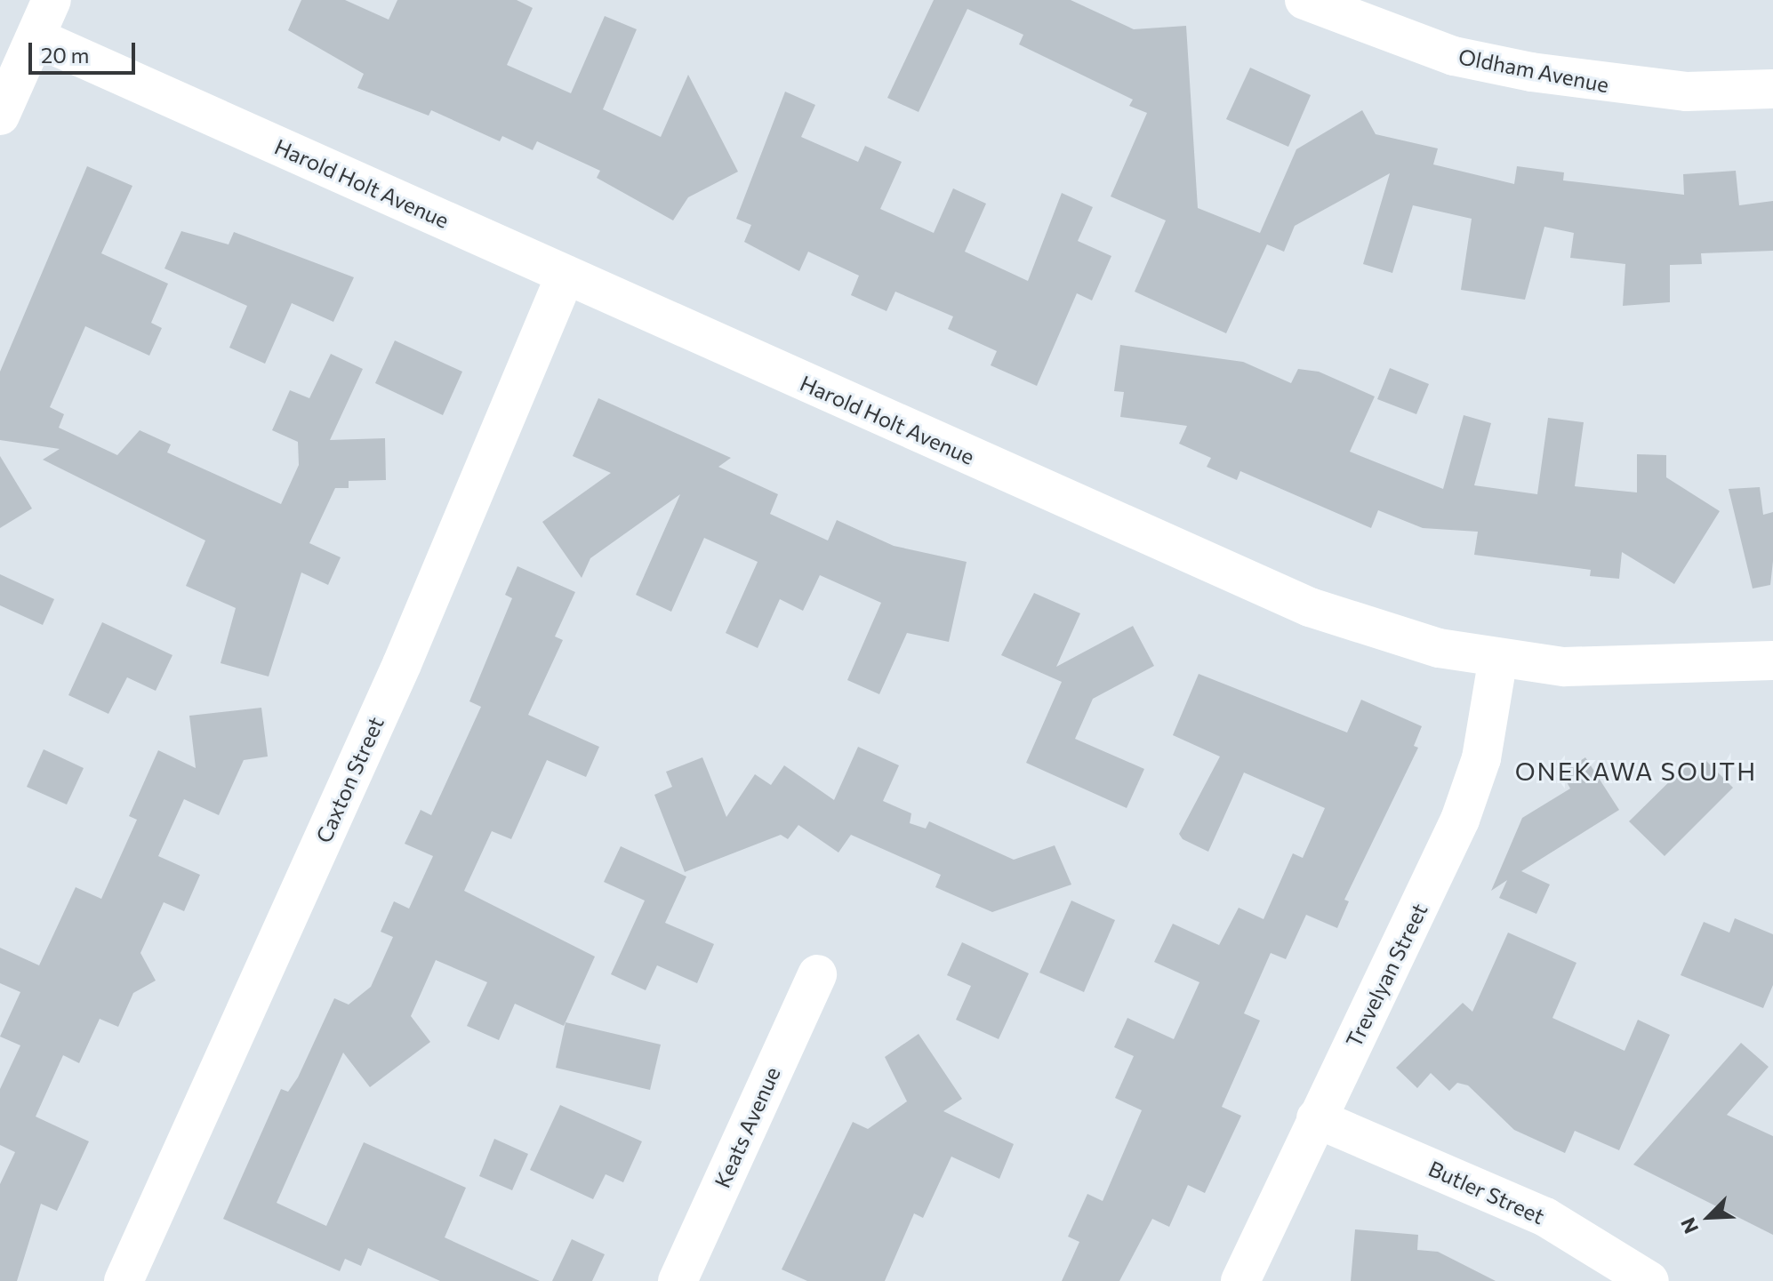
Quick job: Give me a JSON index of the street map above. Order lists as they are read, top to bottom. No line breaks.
{"streets":{"street":["Oldham Avenue","Harold Holt Avenue","Caxton Street","Trevelyan Street","Keats Avenue","Butler Street"]},"crossings":[["Harold Holt Avenue","Caxton Street"],["Harold Holt Avenue","Trevelyan Street"],["Trevelyan Street","Butler Street"]],"districts":["ONEKAWA SOUTH"],"scale_bar":"20 m","north":"bottom left"}
